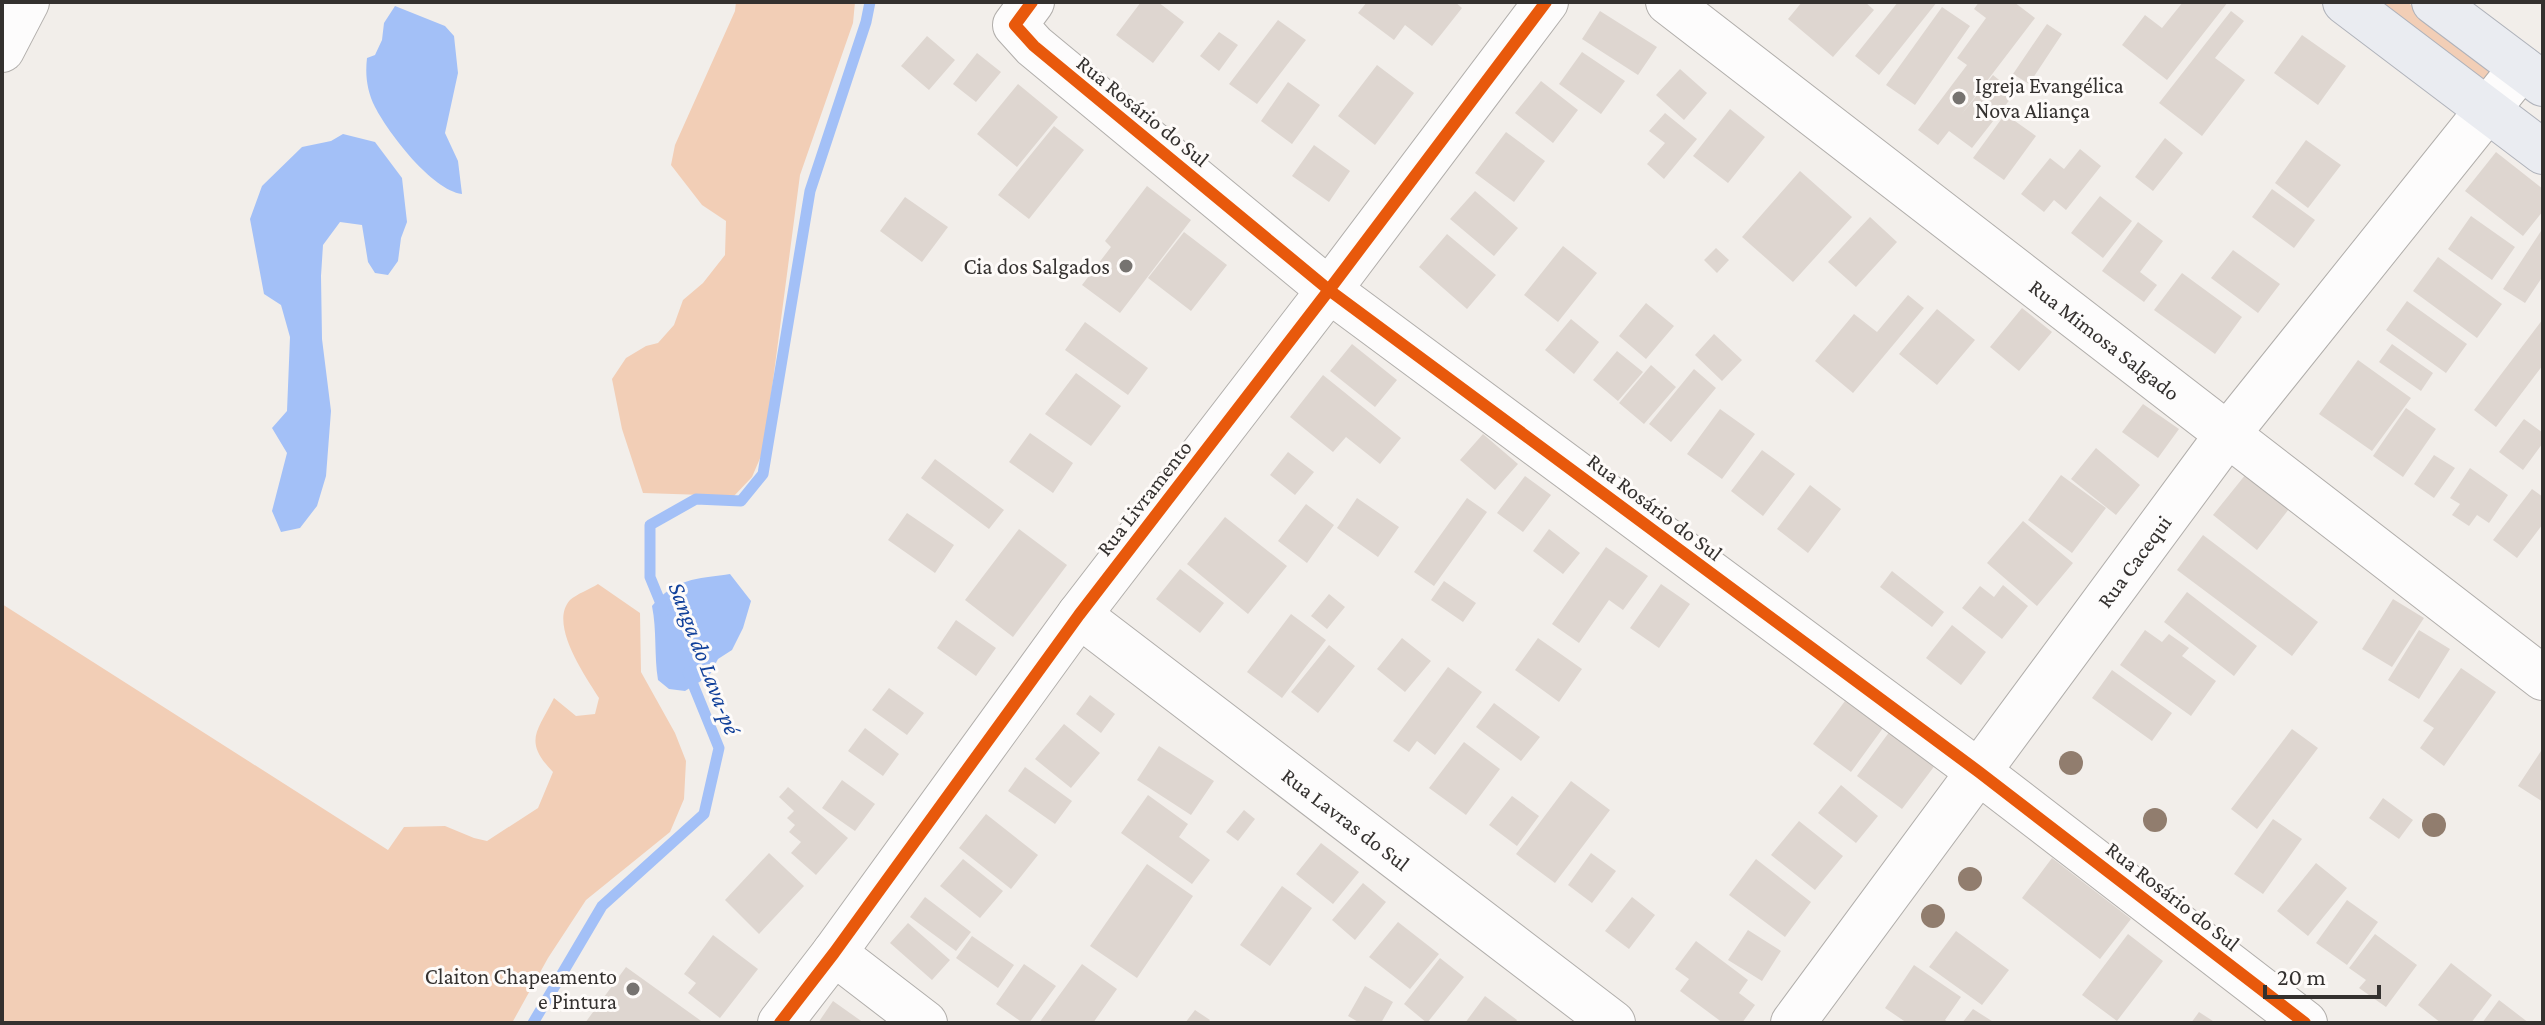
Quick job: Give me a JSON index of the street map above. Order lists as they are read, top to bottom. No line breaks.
{"streets":{"street":["Rua Rosário do Sul","Rua Mimosa Salgado","Rua Livramento","Rua Cacequi","Rua Lavras do Sul"]},"crossings":[["Rua Rosário do Sul","Rua Livramento"],["Rua Rosário do Sul","Rua Cacequi"],["Rua Mimosa Salgado","Rua Cacequi"],["Rua Livramento","Rua Lavras do Sul"]],"water":["Sanga do Lava-pé"],"places":["Igreja Evangélica Nova Aliança","Cia dos Salgados","Claiton Chapeamento e Pintura"],"scale_bar":"20 m"}
